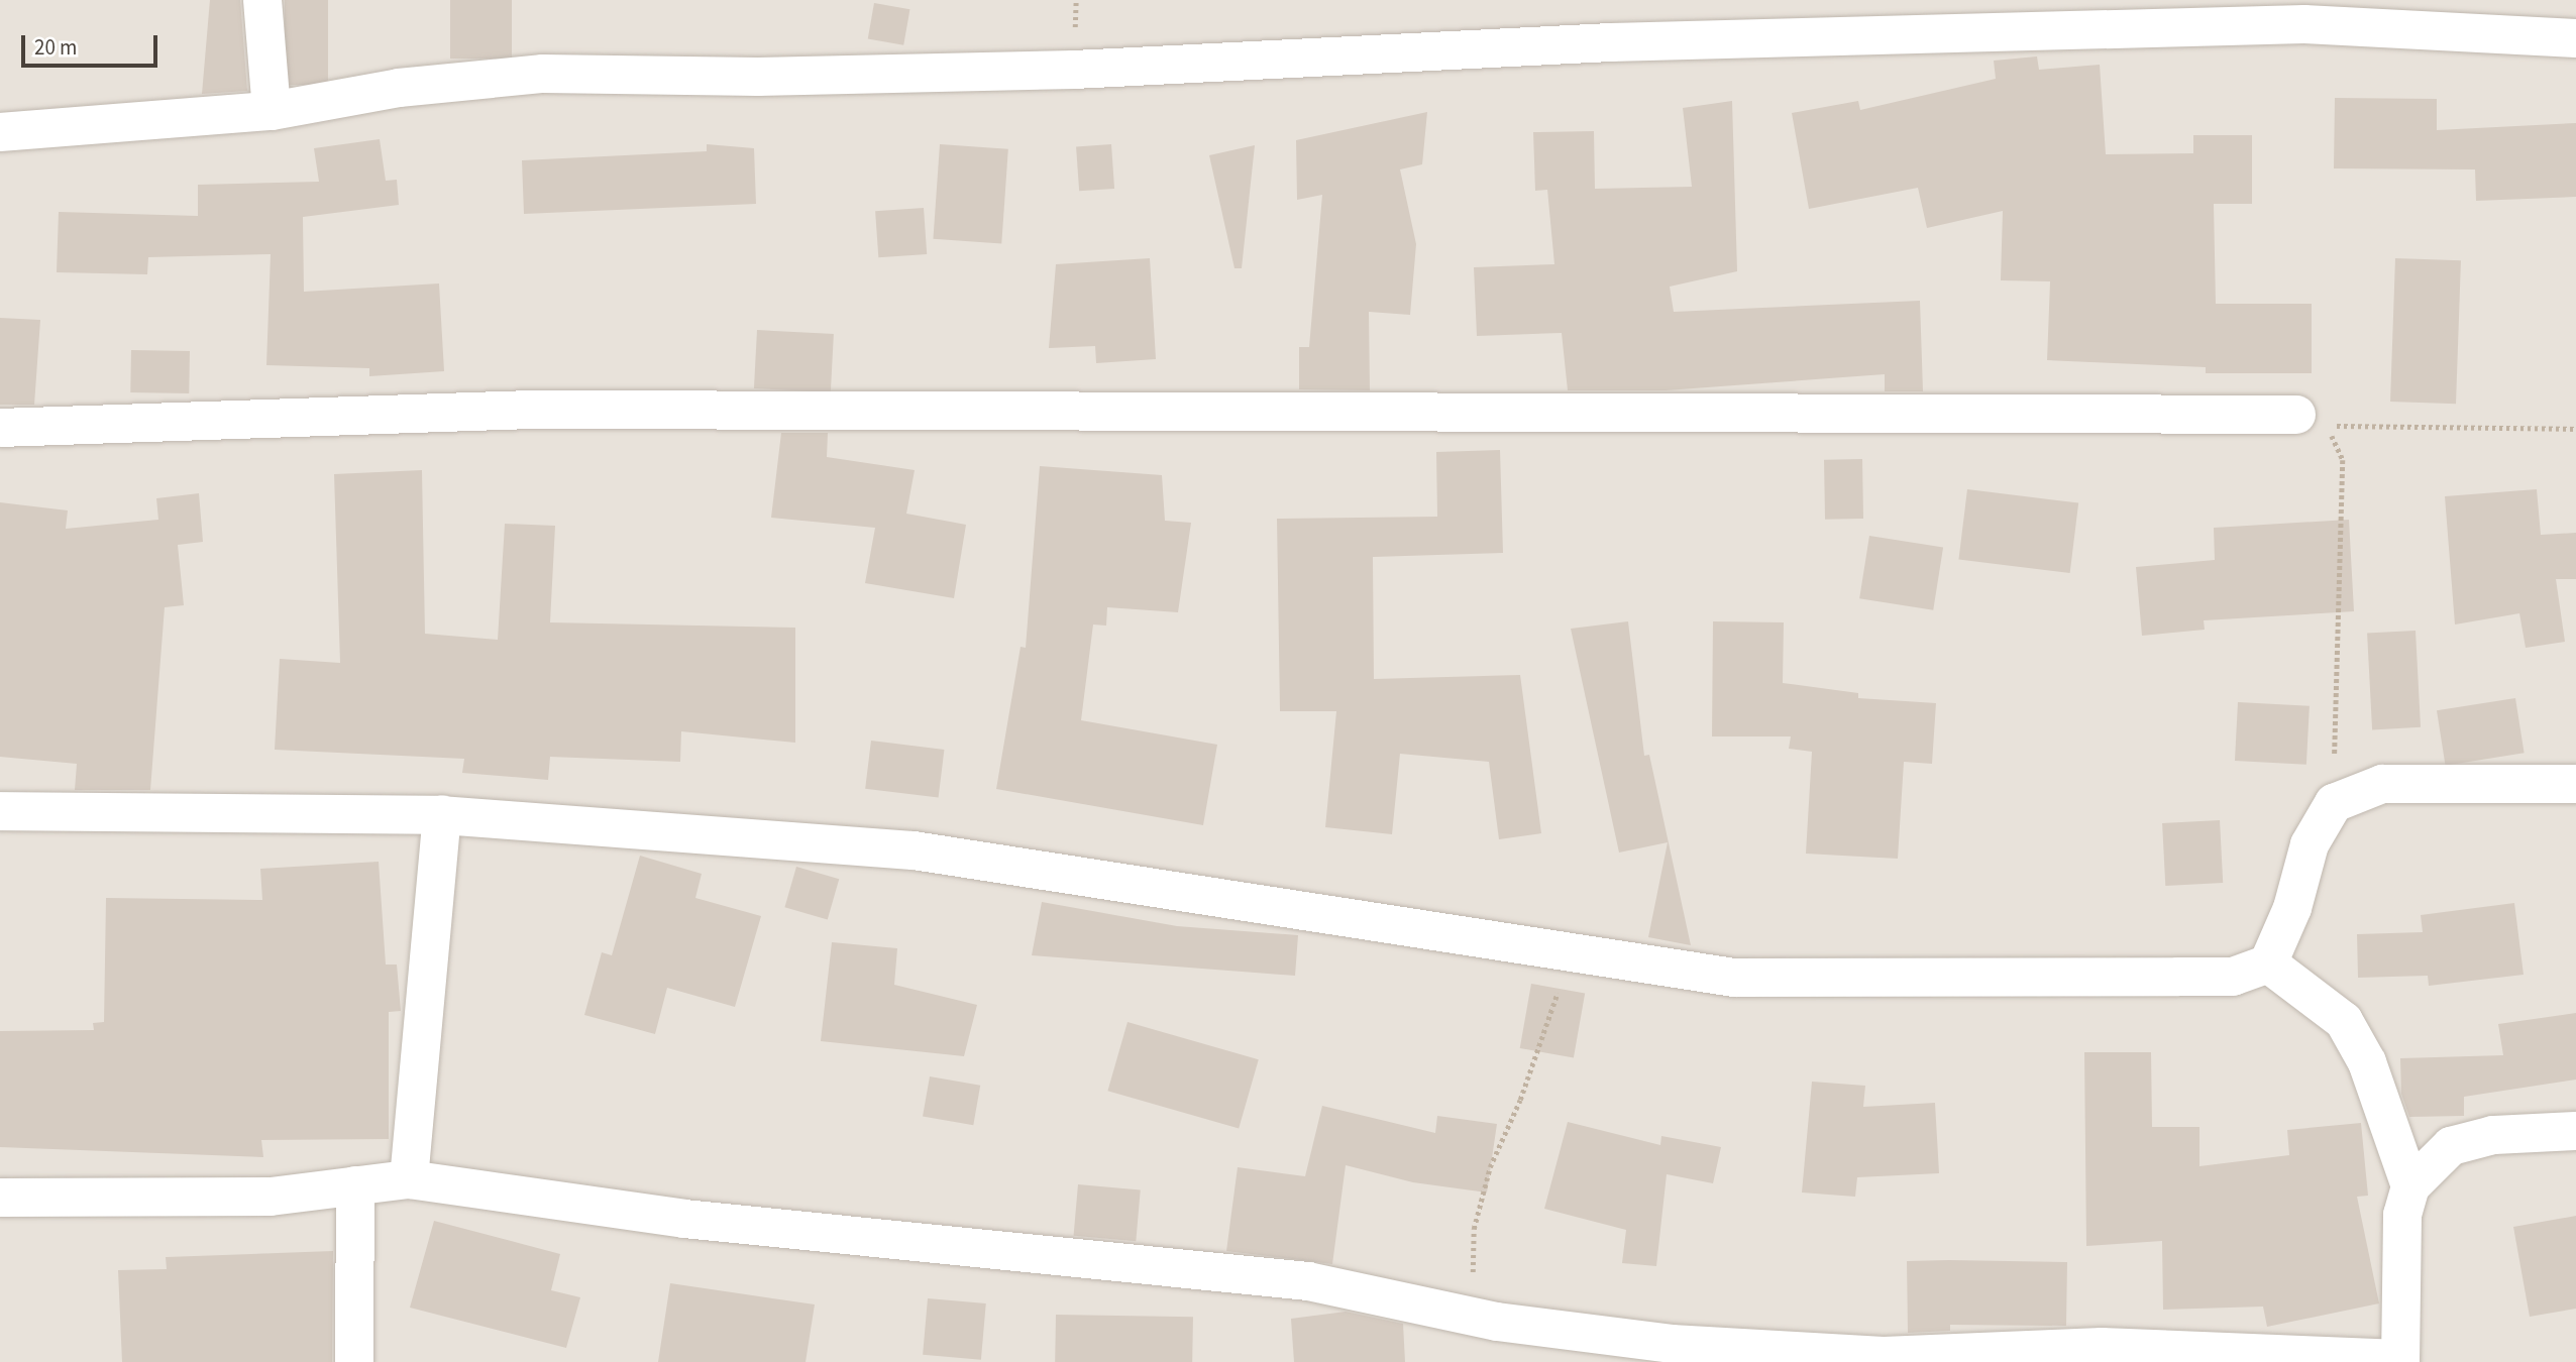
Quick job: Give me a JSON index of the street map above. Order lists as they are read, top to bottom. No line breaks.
{"scale_bar":"20 m"}
